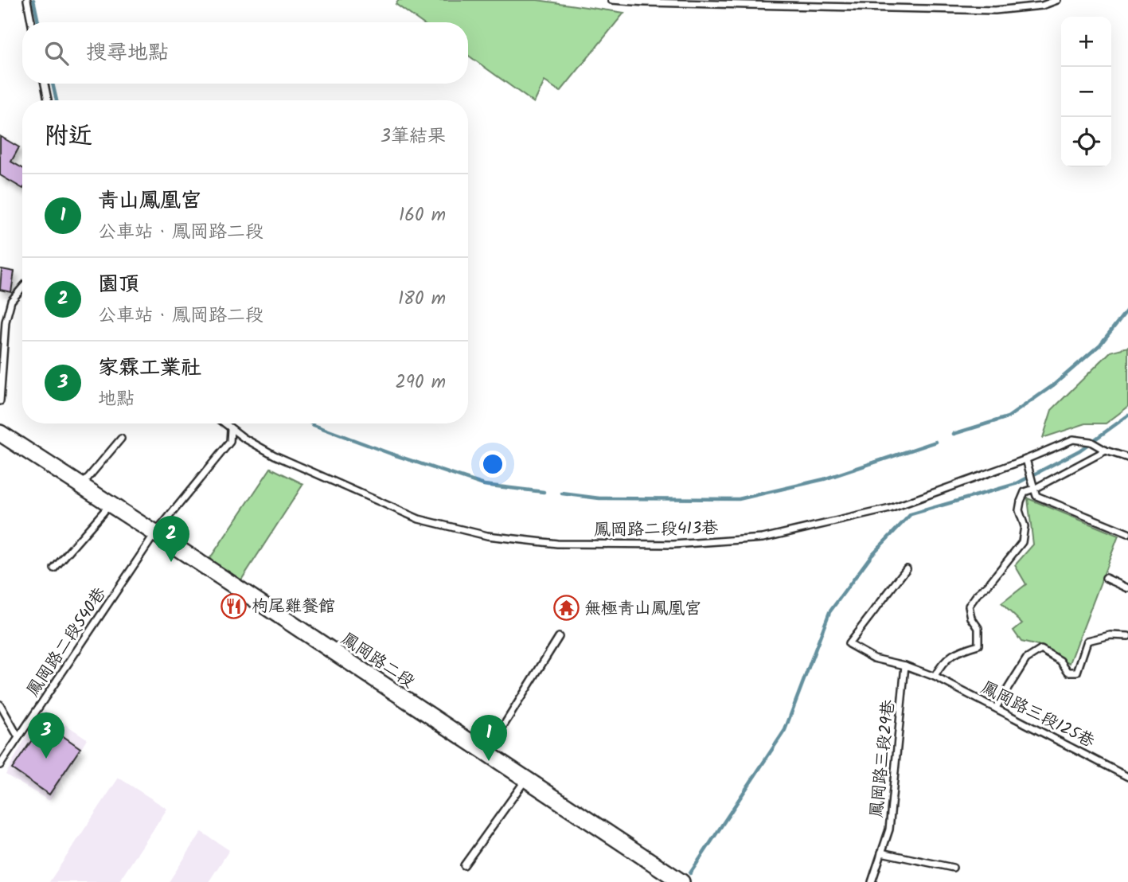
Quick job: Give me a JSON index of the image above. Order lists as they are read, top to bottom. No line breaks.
{"streets":{"street":["鳳岡路二段"],"lane":["鳳岡路二段413巷","鳳岡路二段540巷","鳳岡路三段125巷","鳳岡路三段29巷"]},"crossings":[["鳳岡路二段413巷","鳳岡路二段540巷"],["鳳岡路二段540巷","鳳岡路二段"]],"places":{"restaurant":["枸尾雞餐館"],"temple":["無極青山鳳凰宮"]},"page":{"map_buttons":["+","−"],"search":"搜尋地點","heading":["附近","3筆結果"],"list":[{"mark":"1","name":"青山鳳凰宮","note":"公車站 · 鳳岡路二段","value":"160 m"},{"mark":"2","name":"園頂","note":"公車站 · 鳳岡路二段","value":"180 m"},{"mark":"3","name":"家霖工業社","note":"地點","value":"290 m"}],"pins":["2","3","1"]}}
